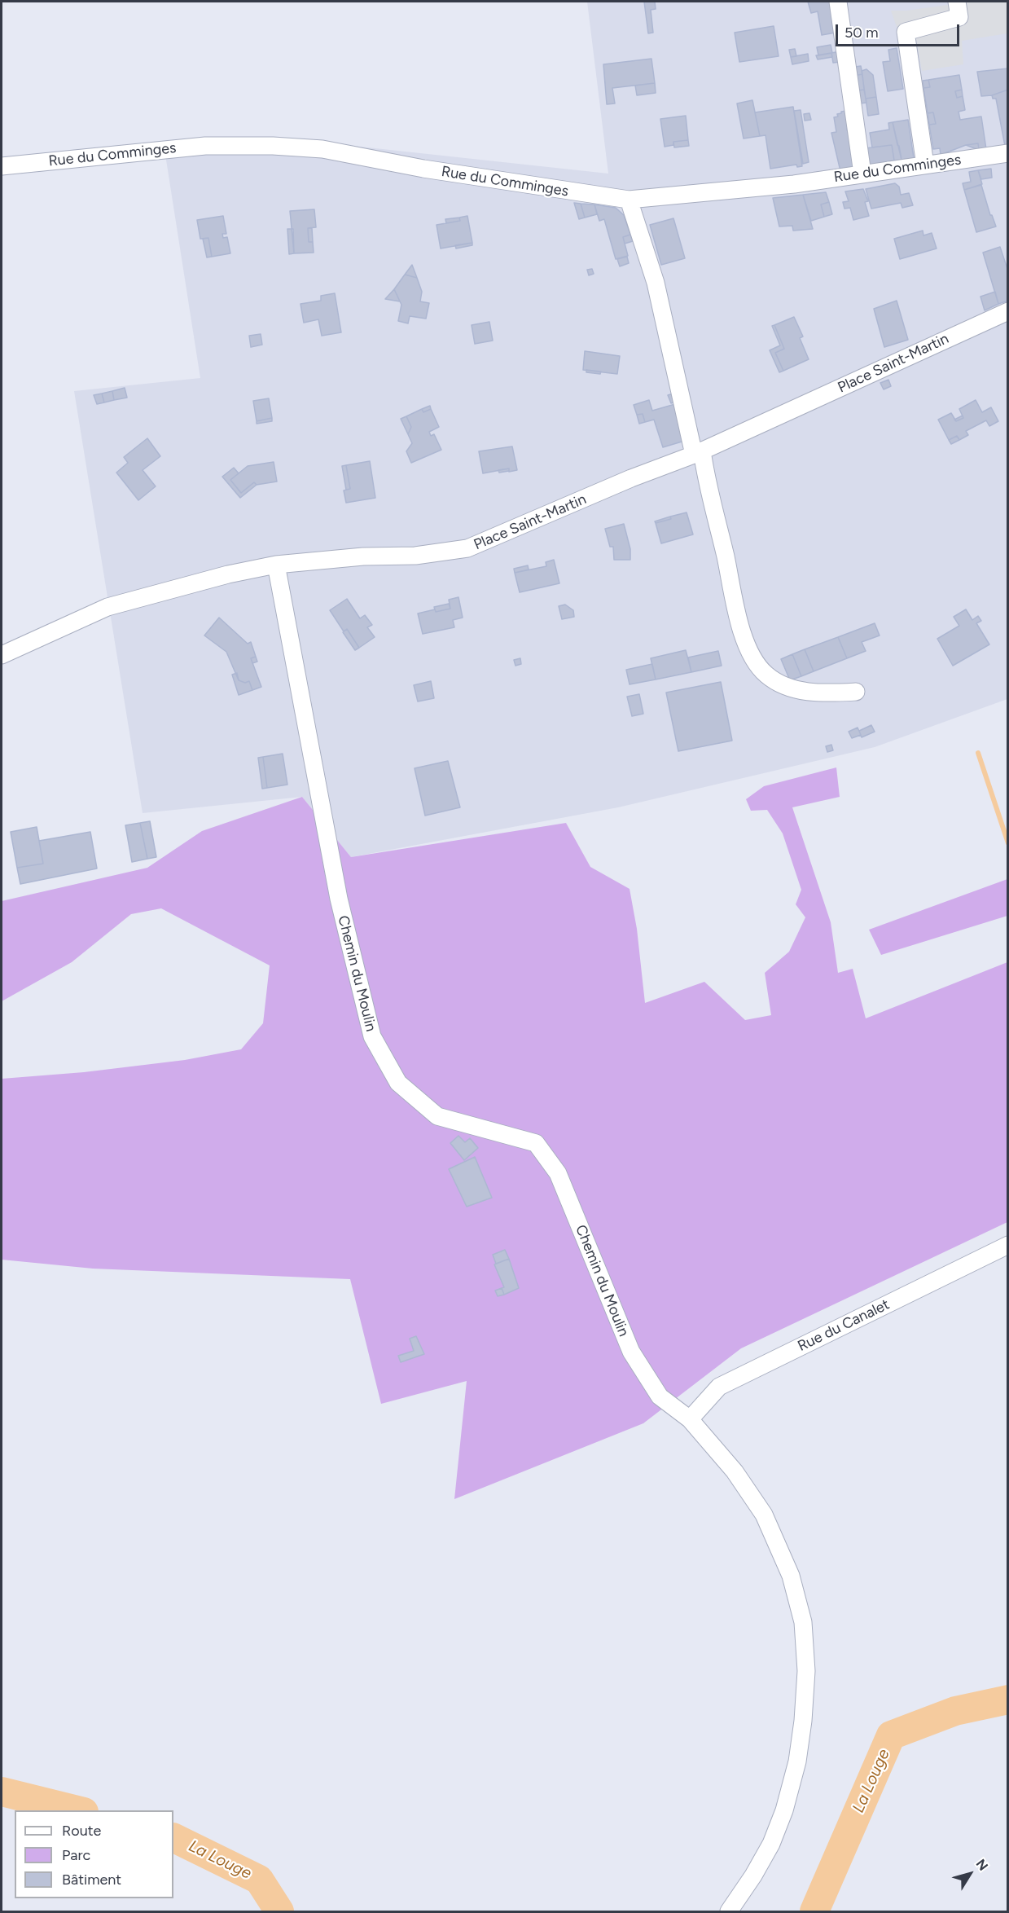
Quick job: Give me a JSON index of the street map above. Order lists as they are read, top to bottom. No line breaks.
{"streets":{"street":["Rue du Comminges","Place Saint-Martin","Chemin du Moulin","Rue du Canalet"]},"crossings":[["Place Saint-Martin","Chemin du Moulin"],["Chemin du Moulin","Rue du Canalet"]],"water":["La Louge"],"legend":["Route","Parc","Bâtiment"],"scale_bar":"50 m","north":"top right"}
